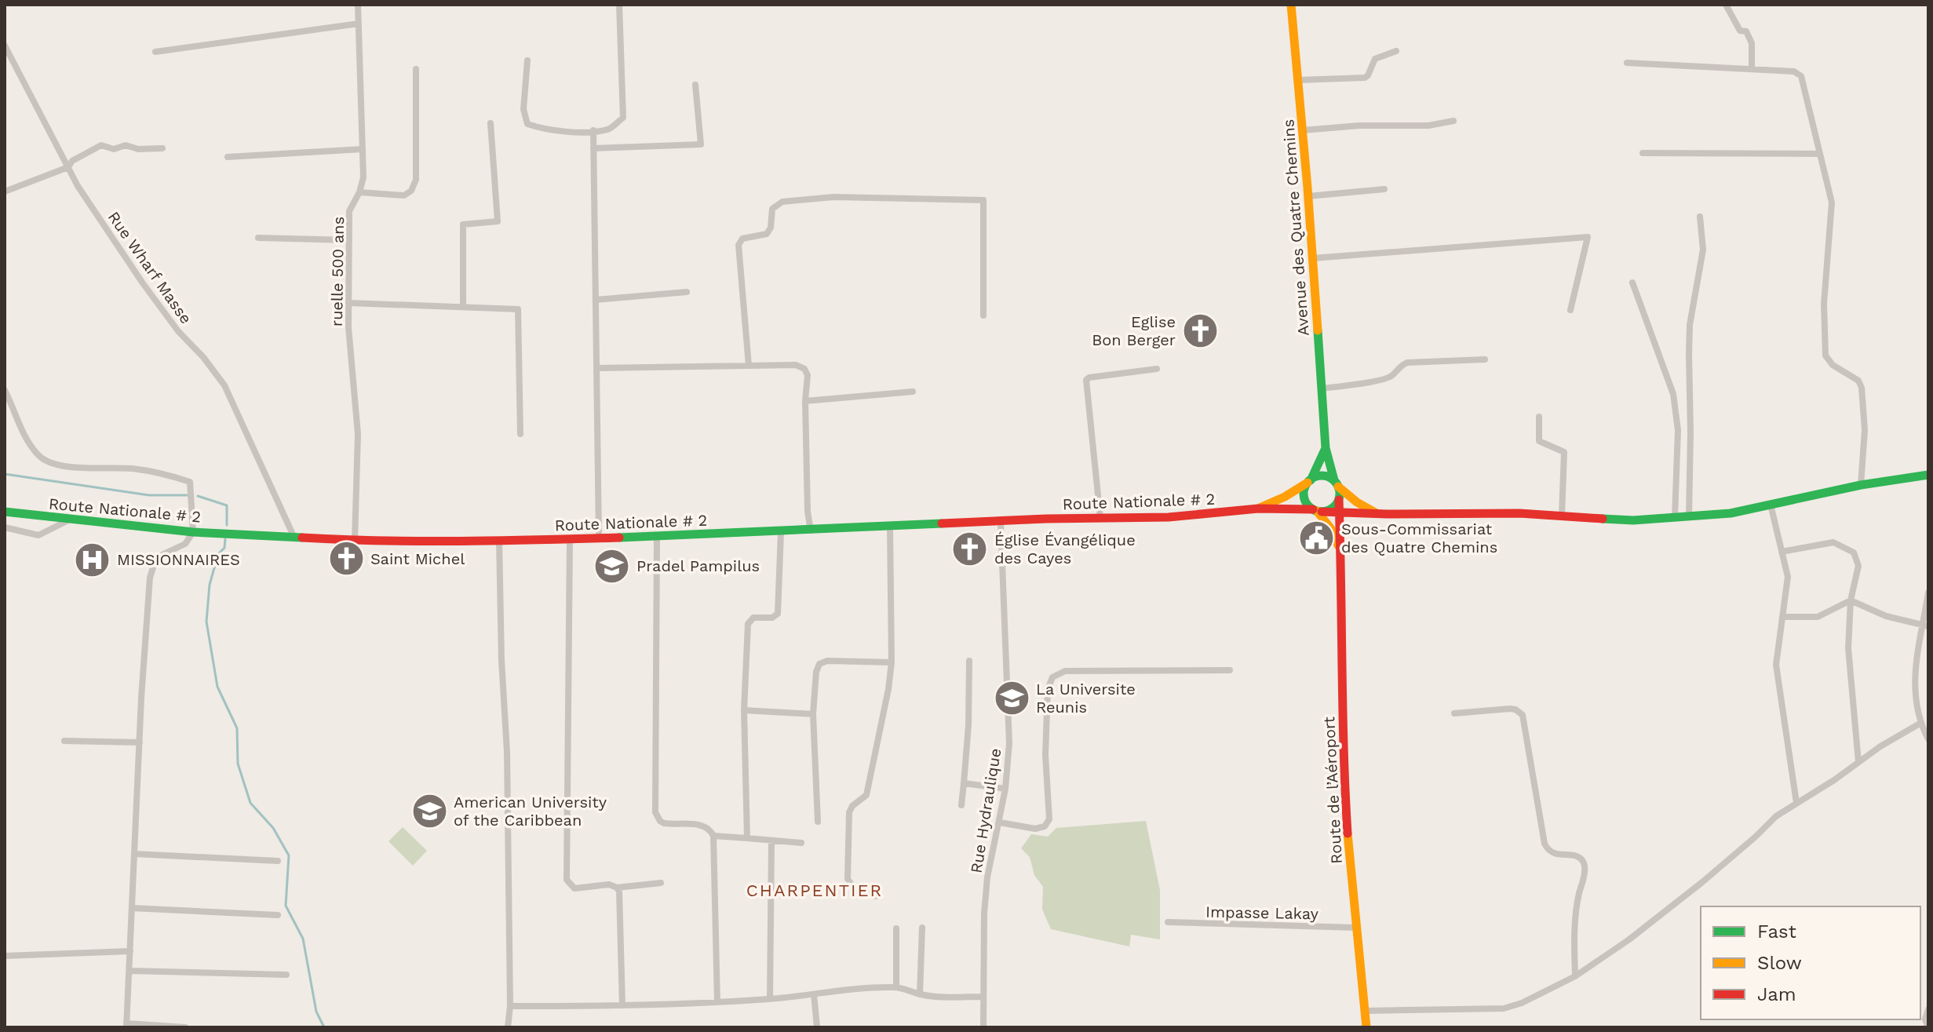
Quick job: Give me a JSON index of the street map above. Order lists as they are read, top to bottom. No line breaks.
{"streets":{"main road":["Avenue des Quatre Chemins","Route Nationale # 2","Route de l’Aéroport"],"street":["Rue Wharf Masse","ruelle 500 ans","Rue Hydraulique","Impasse Lakay"]},"crossings":[["Avenue des Quatre Chemins","Route Nationale # 2"],["Avenue des Quatre Chemins","Route de l’Aéroport"],["Rue Wharf Masse","Route Nationale # 2"],["ruelle 500 ans","Route Nationale # 2"],["Route Nationale # 2","Route de l’Aéroport"],["Route Nationale # 2","Rue Hydraulique"],["Route de l’Aéroport","Impasse Lakay"]],"districts":["CHARPENTIER"],"places":{"church":["Eglise Bon Berger","Église Évangélique des Cayes","Saint Michel"],"public building":["Sous-Commissariat des Quatre Chemins"],"hospital":["MISSIONNAIRES"],"school or university":["Pradel Pampilus","La Universite Reunis","American University of the Caribbean"]},"legend":["Fast","Slow","Jam"]}
